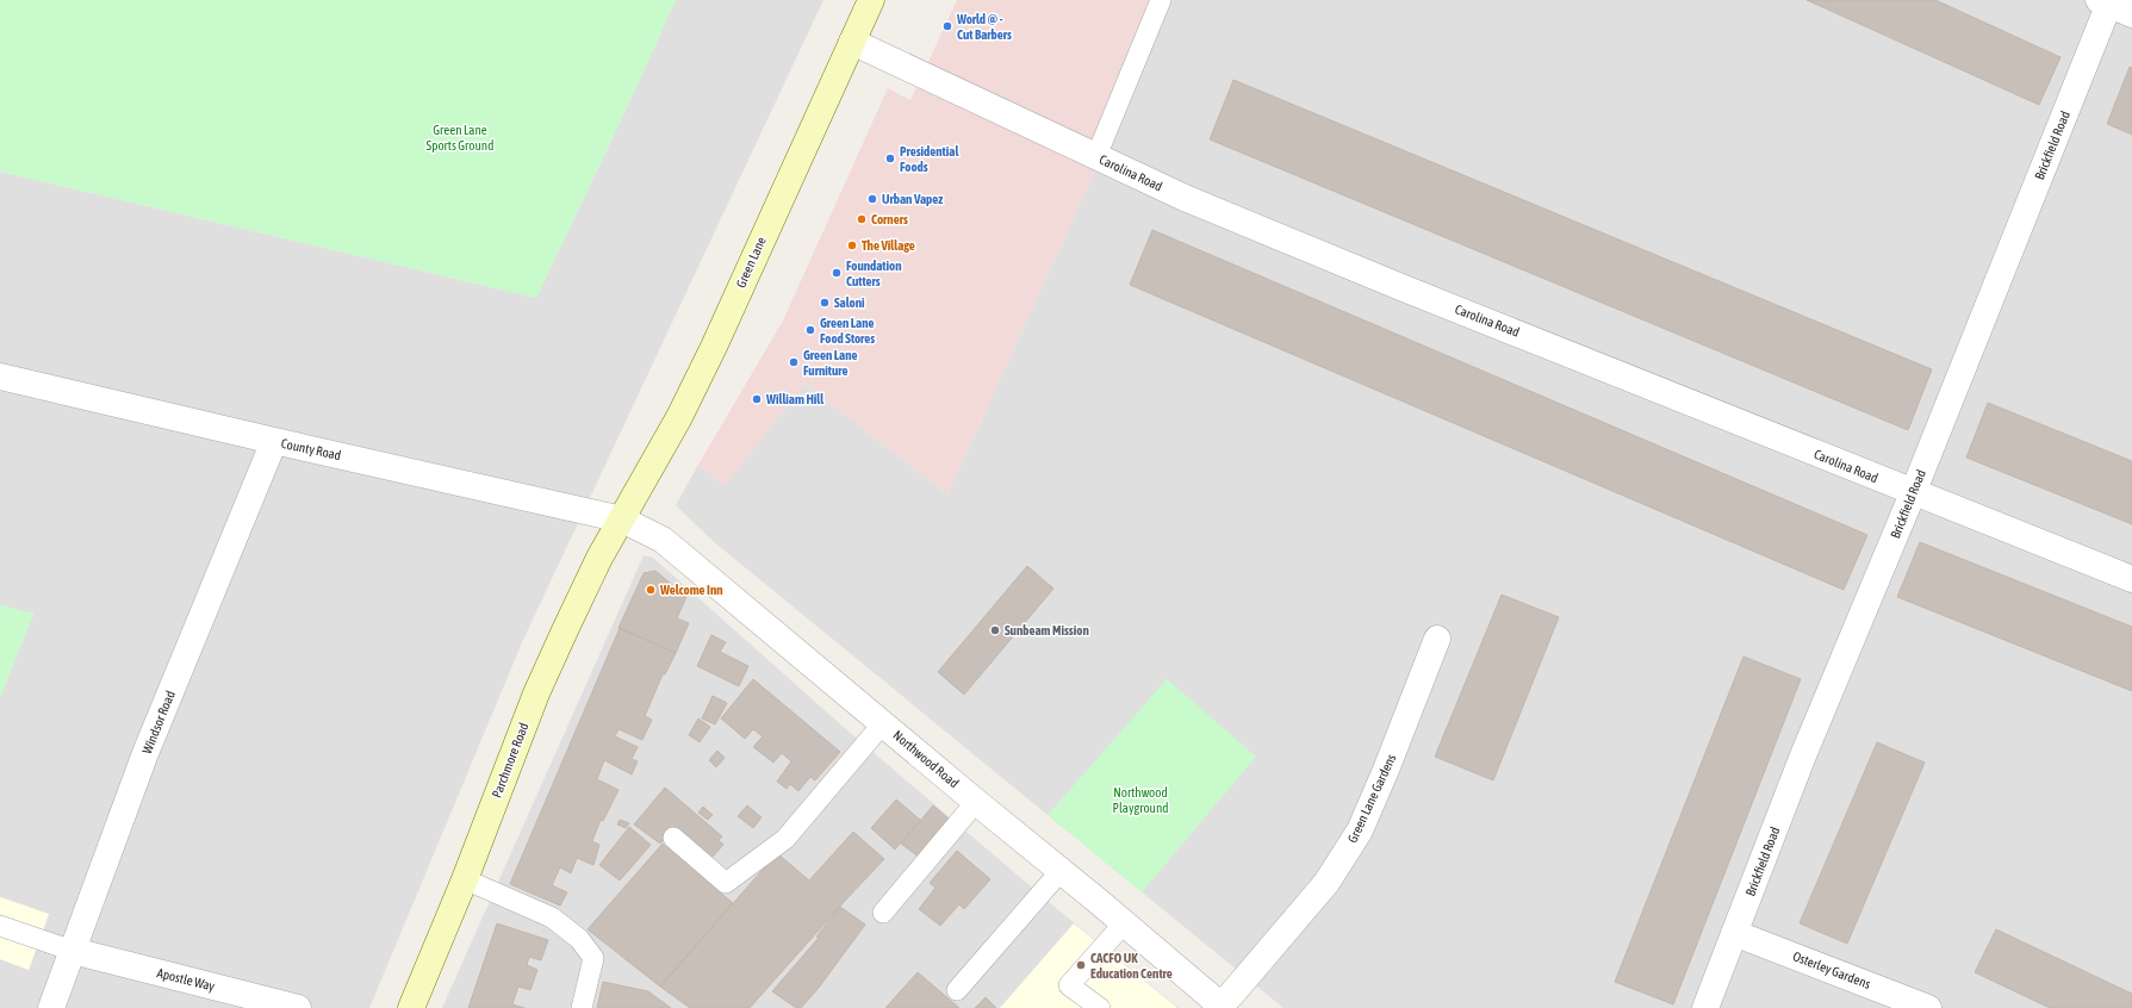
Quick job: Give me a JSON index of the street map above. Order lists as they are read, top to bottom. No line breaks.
{"streets":{"main road":["Green Lane","Parchmore Road"],"street":["Brickfield Road","Carolina Road","County Road","Windsor Road","Northwood Road","Green Lane Gardens","Osterley Gardens","Apostle Way"]},"crossings":[["Brickfield Road","Carolina Road"],["Brickfield Road","Osterley Gardens"],["Carolina Road","Green Lane"],["Green Lane","County Road"],["Green Lane","Northwood Road"],["Green Lane","Parchmore Road"],["County Road","Windsor Road"],["County Road","Northwood Road"],["County Road","Parchmore Road"],["Windsor Road","Apostle Way"],["Northwood Road","Parchmore Road"],["Northwood Road","Green Lane Gardens"]],"parks":["Green Lane Sports Ground","Northwood Playground"],"places":["World @ - Cut Barbers","Presidential Foods","Urban Vapez","Corners","The Village","Foundation Cutters","Saloni","Green Lane Food Stores","Green Lane Furniture","William Hill","Welcome Inn","Sunbeam Mission","CACFO UK Education Centre"]}
